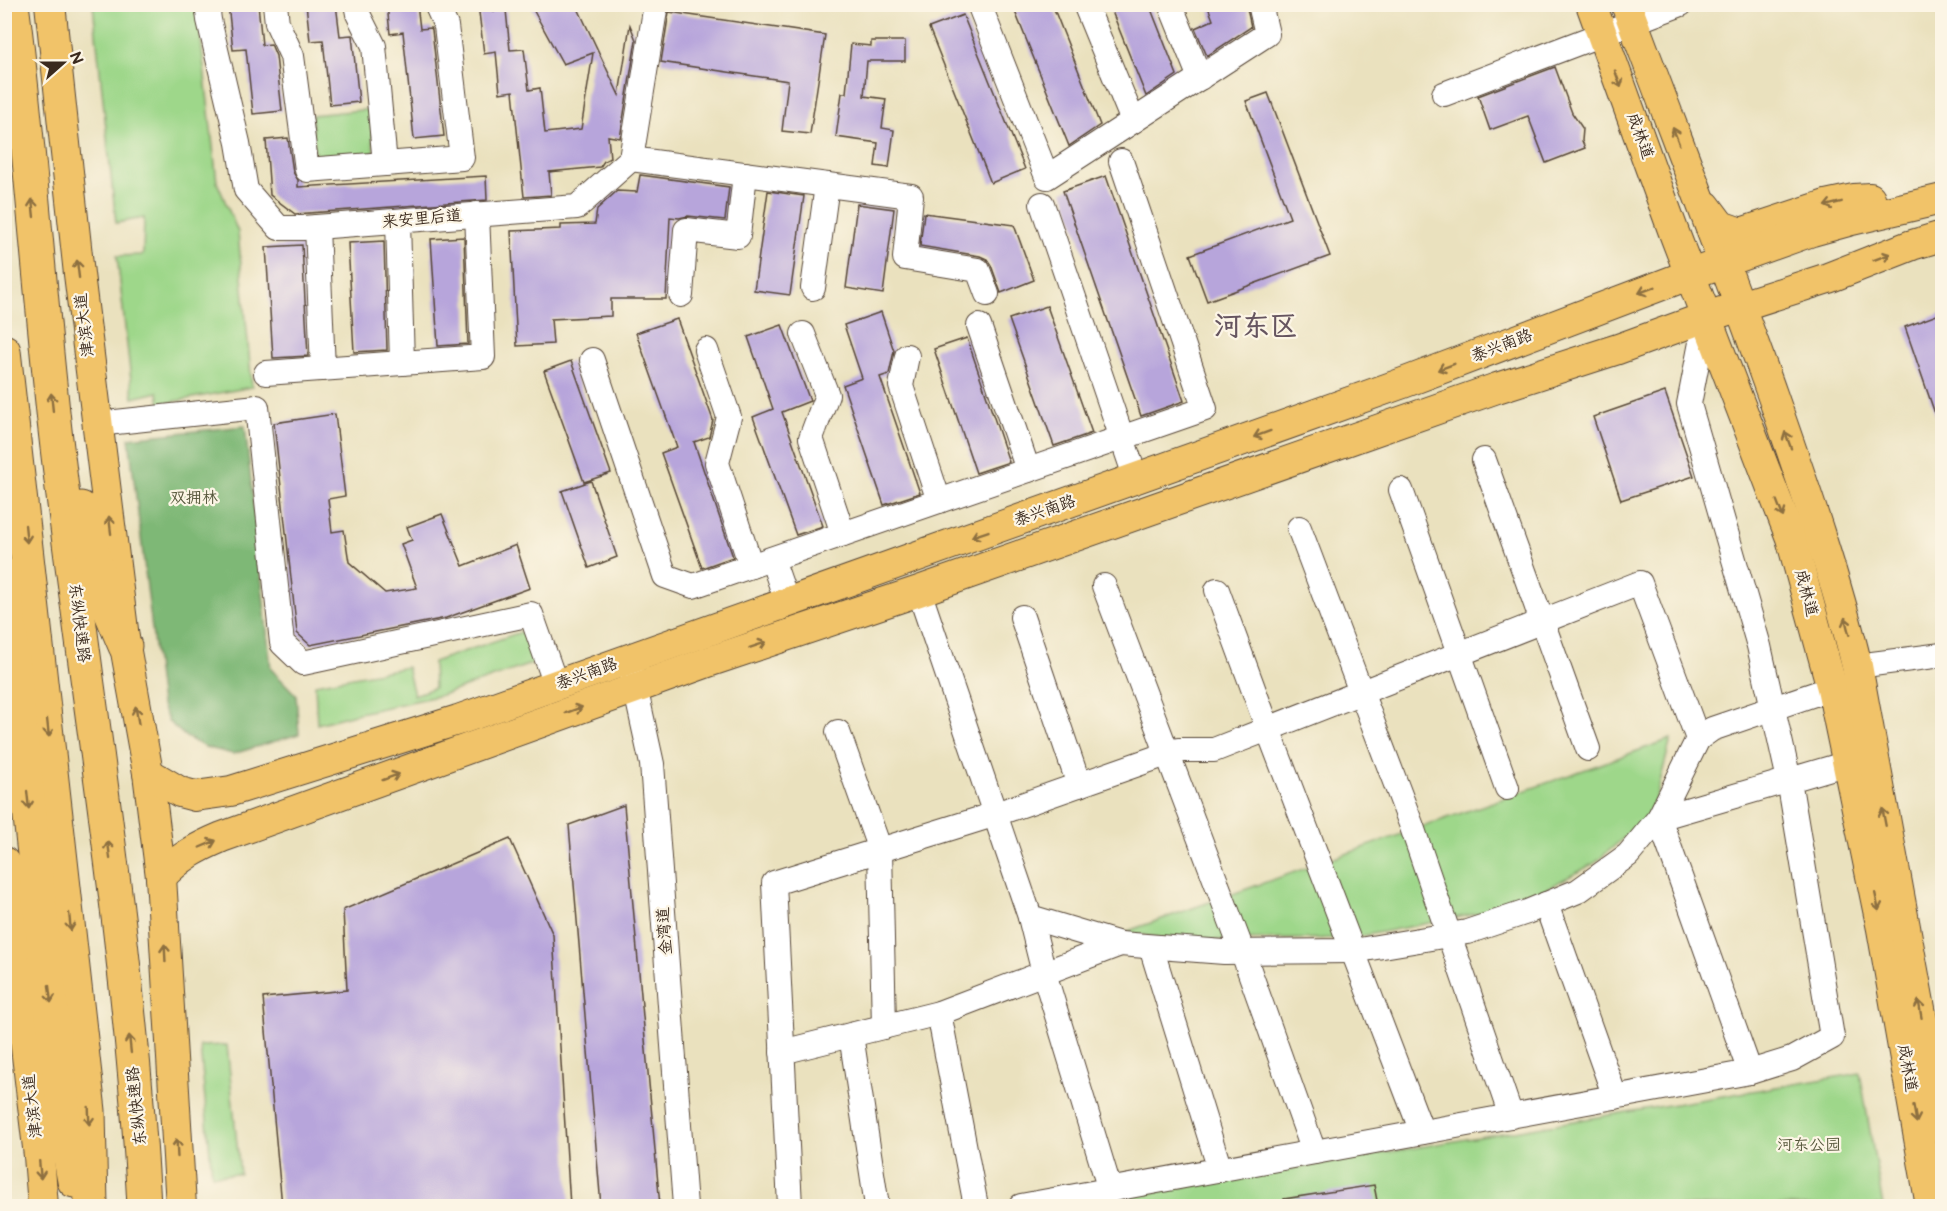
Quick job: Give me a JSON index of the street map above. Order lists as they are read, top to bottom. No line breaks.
{"streets":{"highway":["东纵快速路"],"main road":["成林道","津滨大道","泰兴南路"],"street":["来安里后道","金湾道"]},"crossings":[["成林道","泰兴南路"],["津滨大道","泰兴南路"],["泰兴南路","金湾道"]],"districts":["河东区"],"parks":["双拥林","河东公园"],"north":"right"}
